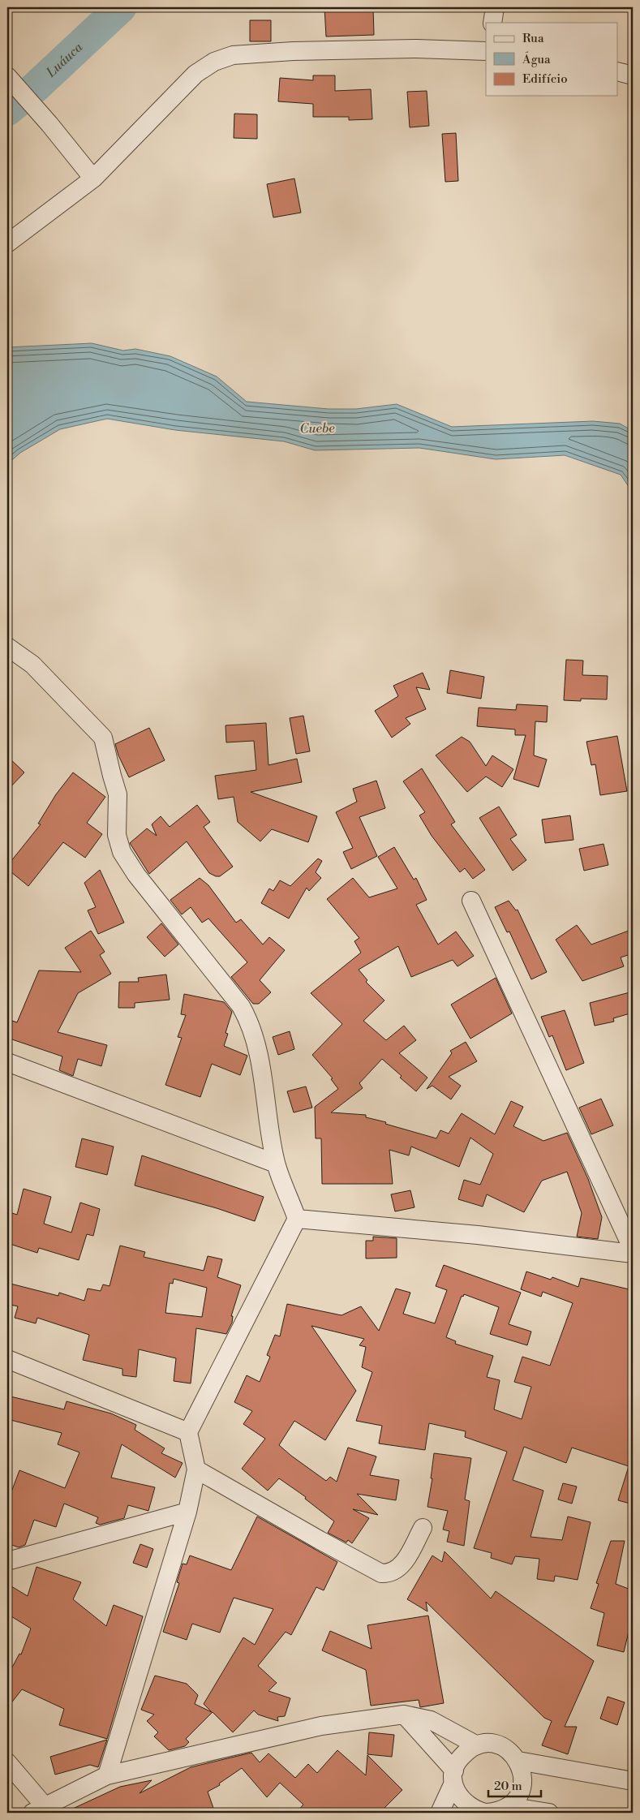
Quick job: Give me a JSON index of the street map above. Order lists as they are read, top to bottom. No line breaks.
{"water":["Luáuca","Cuebe"],"legend":["Rua","Água","Edifício"],"scale_bar":"20 m"}
